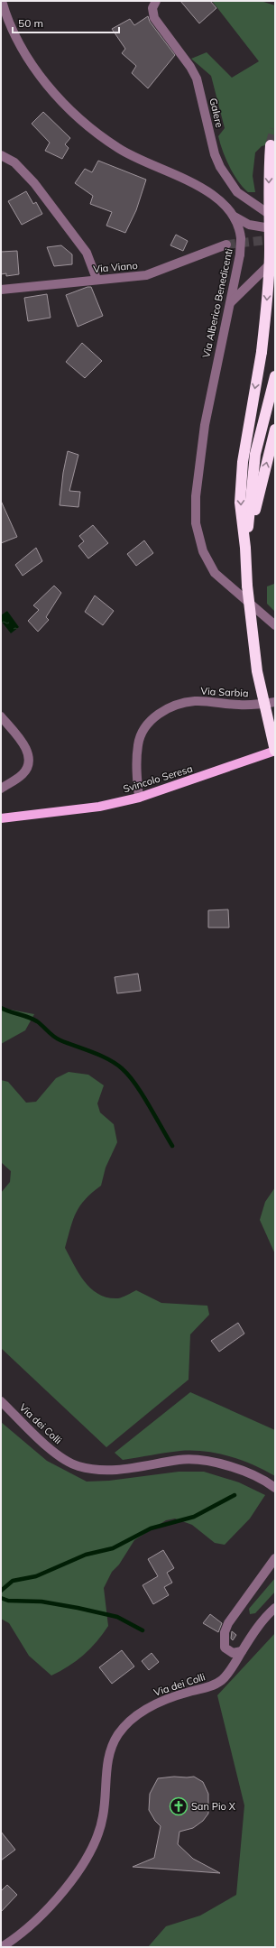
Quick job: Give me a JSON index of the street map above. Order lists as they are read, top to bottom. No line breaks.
{"streets":{"main road":["Svincolo Seresa"],"street":["Galere","Via Viano","Via Alberico Benedicenti","Via Sarbia","Via dei Colli"]},"crossings":[["Via Sarbia","Svincolo Seresa"]],"places":{"church":["San Pio X"]},"scale_bar":"50 m"}
